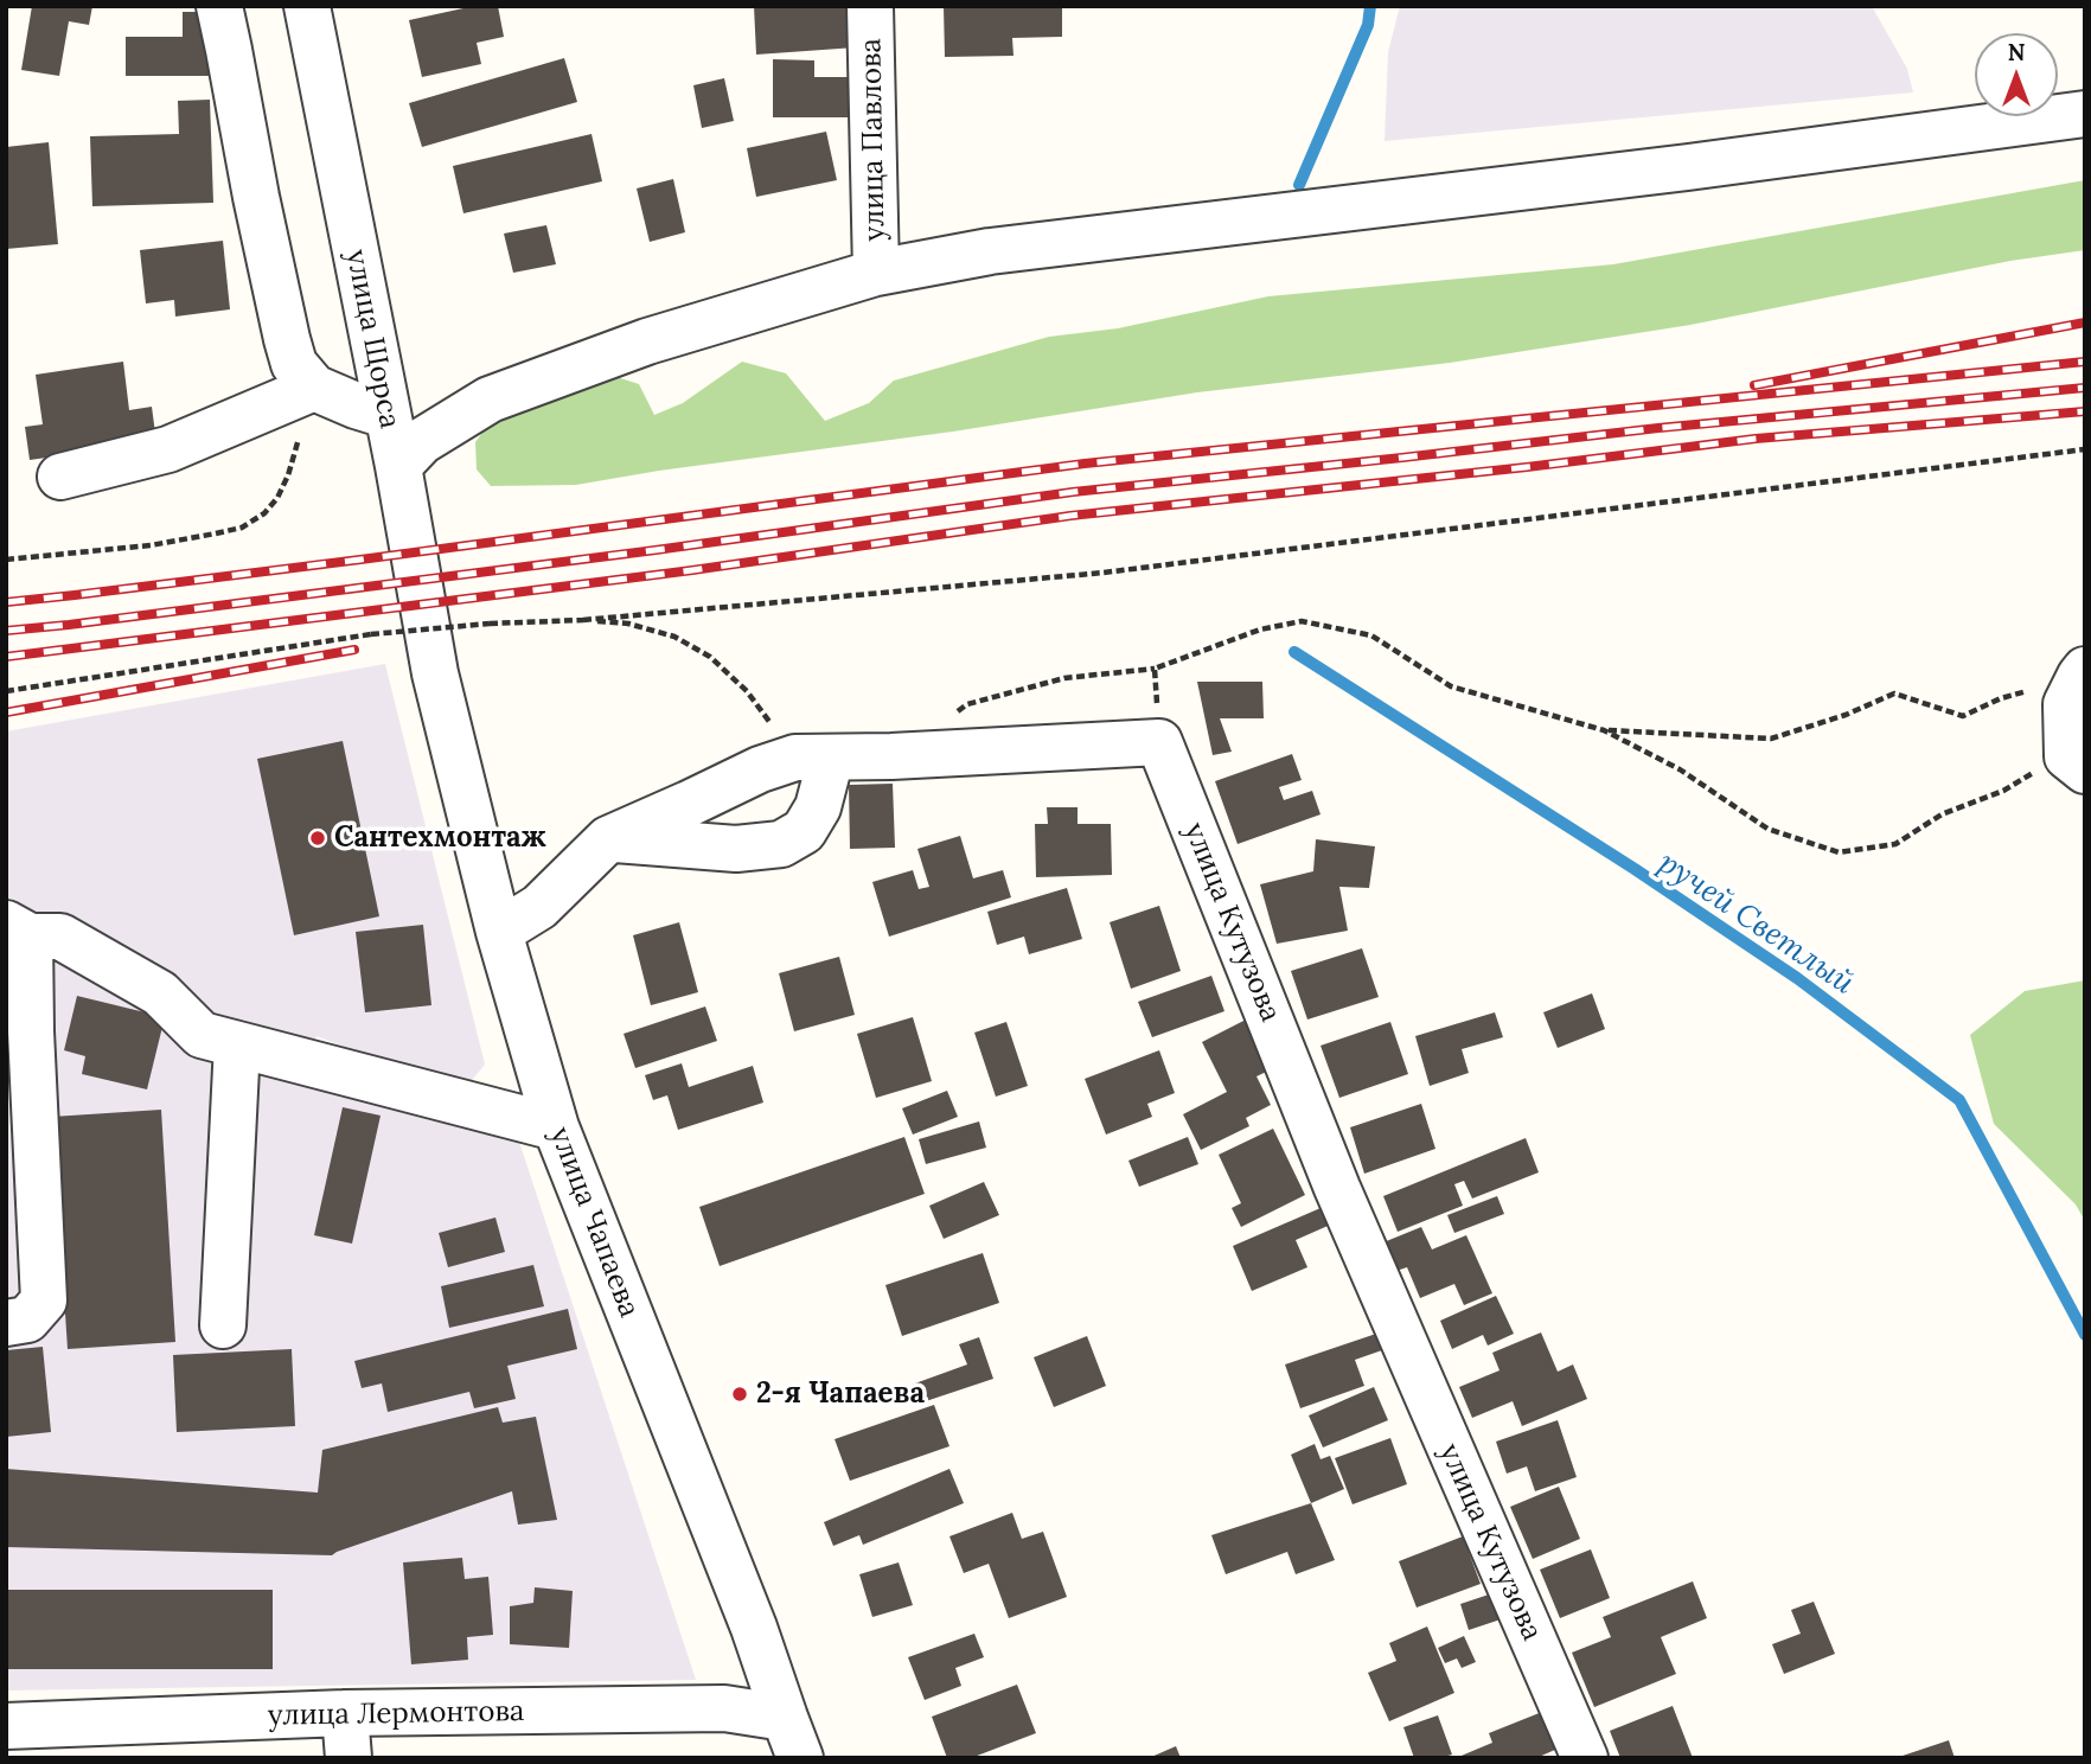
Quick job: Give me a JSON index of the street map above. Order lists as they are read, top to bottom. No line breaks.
{"streets":{"street":["улица Павлова","улица Щорса","улица Кутузова","улица Чапаева","улица Лермонтова"]},"crossings":[["улица Щорса","улица Чапаева"],["улица Чапаева","улица Лермонтова"]],"water":["ручей Светлый"],"places":["Сантехмонтаж","2-я Чапаева"],"north":"top"}
